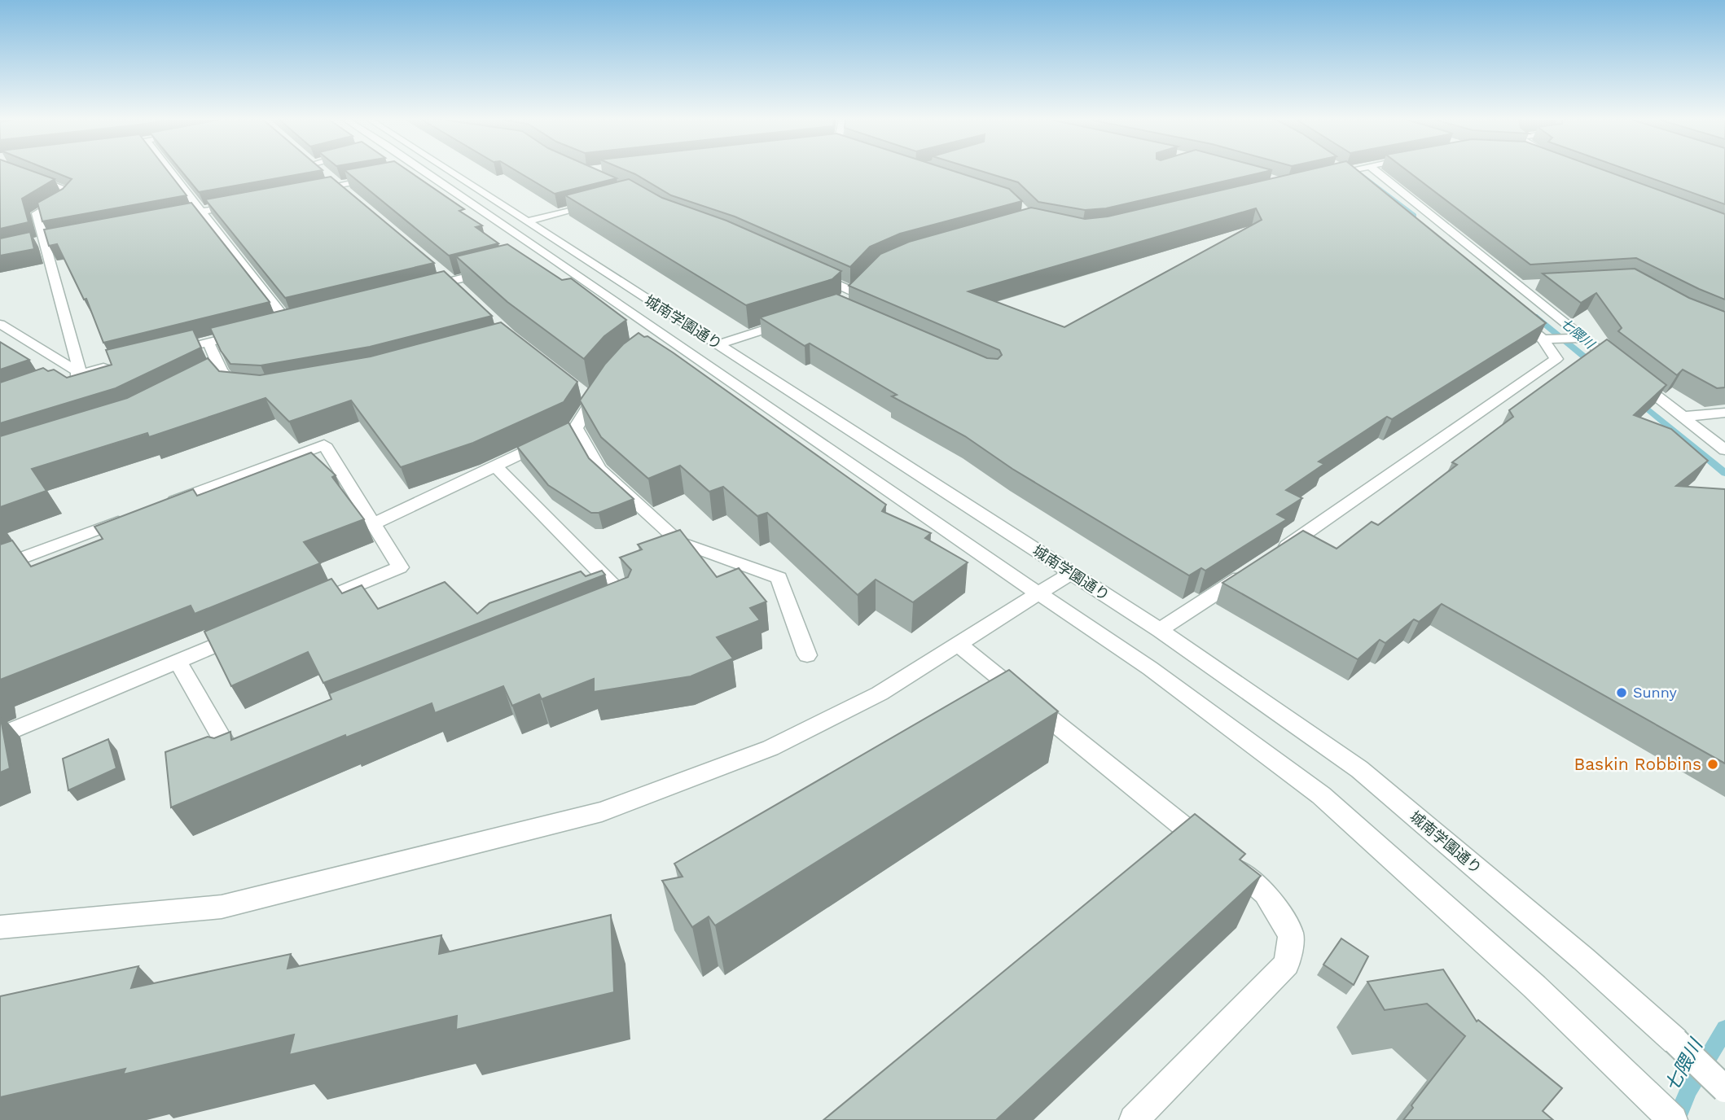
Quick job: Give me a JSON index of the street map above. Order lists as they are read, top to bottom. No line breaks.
{"streets":{"street":["城南学園通り"]},"water":["七隈川"],"places":["Sunny","Baskin Robbins"]}
